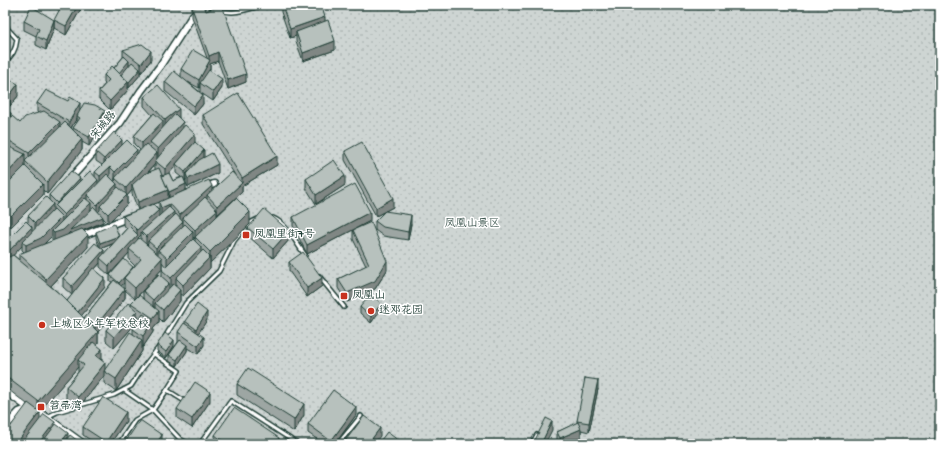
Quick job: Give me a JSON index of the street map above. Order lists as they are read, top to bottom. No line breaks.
{"streets":{"street":["宋城路"]},"parks":["凤凰山景区"],"places":{"transit":["凤凰里街7号","凤凰山","笤帚湾"],"other":["迷邓花园","上城区少年军校总校"]}}
